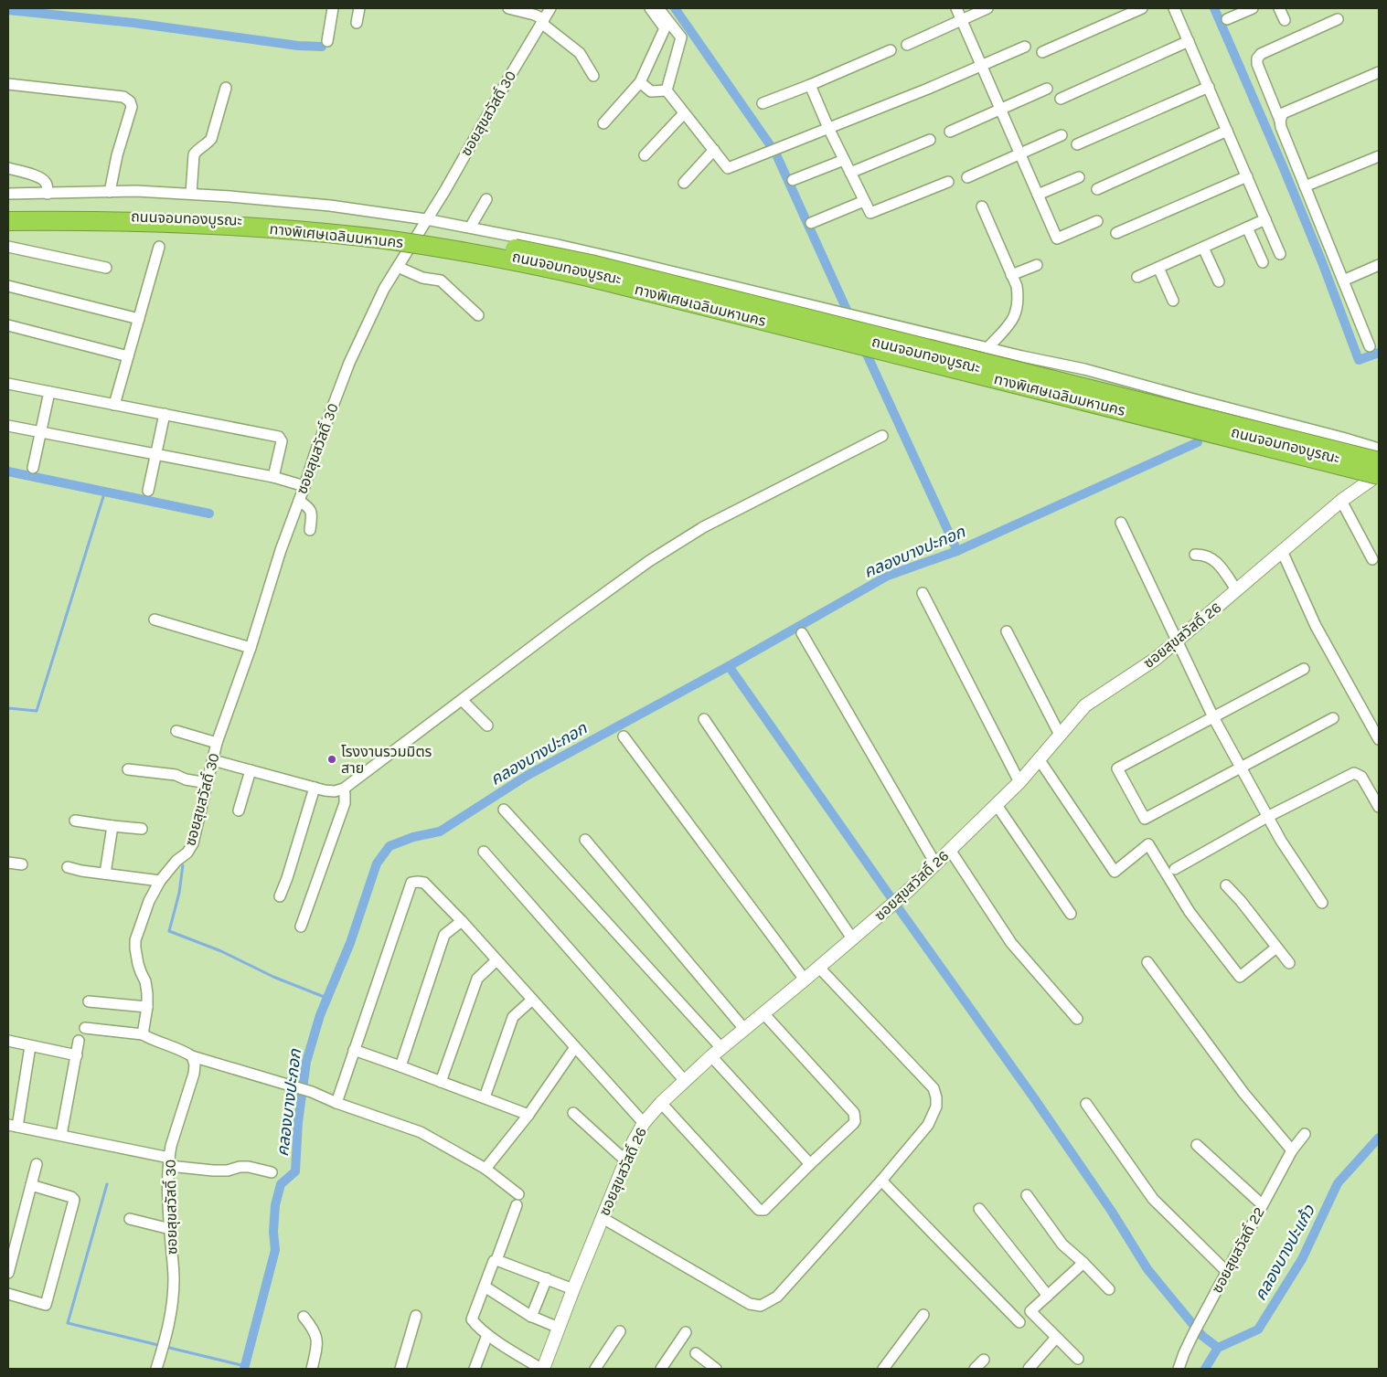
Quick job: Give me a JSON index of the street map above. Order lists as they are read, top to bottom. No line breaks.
{"streets":{"highway":["ทางพิเศษเฉลิมมหานคร"],"street":["ซอยสุขสวัสดิ์ 30","ถนนจอมทองบูรณะ","ซอยสุขสวัสดิ์ 26","ซอยสุขสวัสดิ์ 22"]},"crossings":[["ซอยสุขสวัสดิ์ 30","ถนนจอมทองบูรณะ"],["ทางพิเศษเฉลิมมหานคร","ซอยสุขสวัสดิ์ 26"]],"water":["คลองบางปะกอก","คลองบางปะแก้ว"],"places":["โรงงานรวมมิตร สาย"]}
